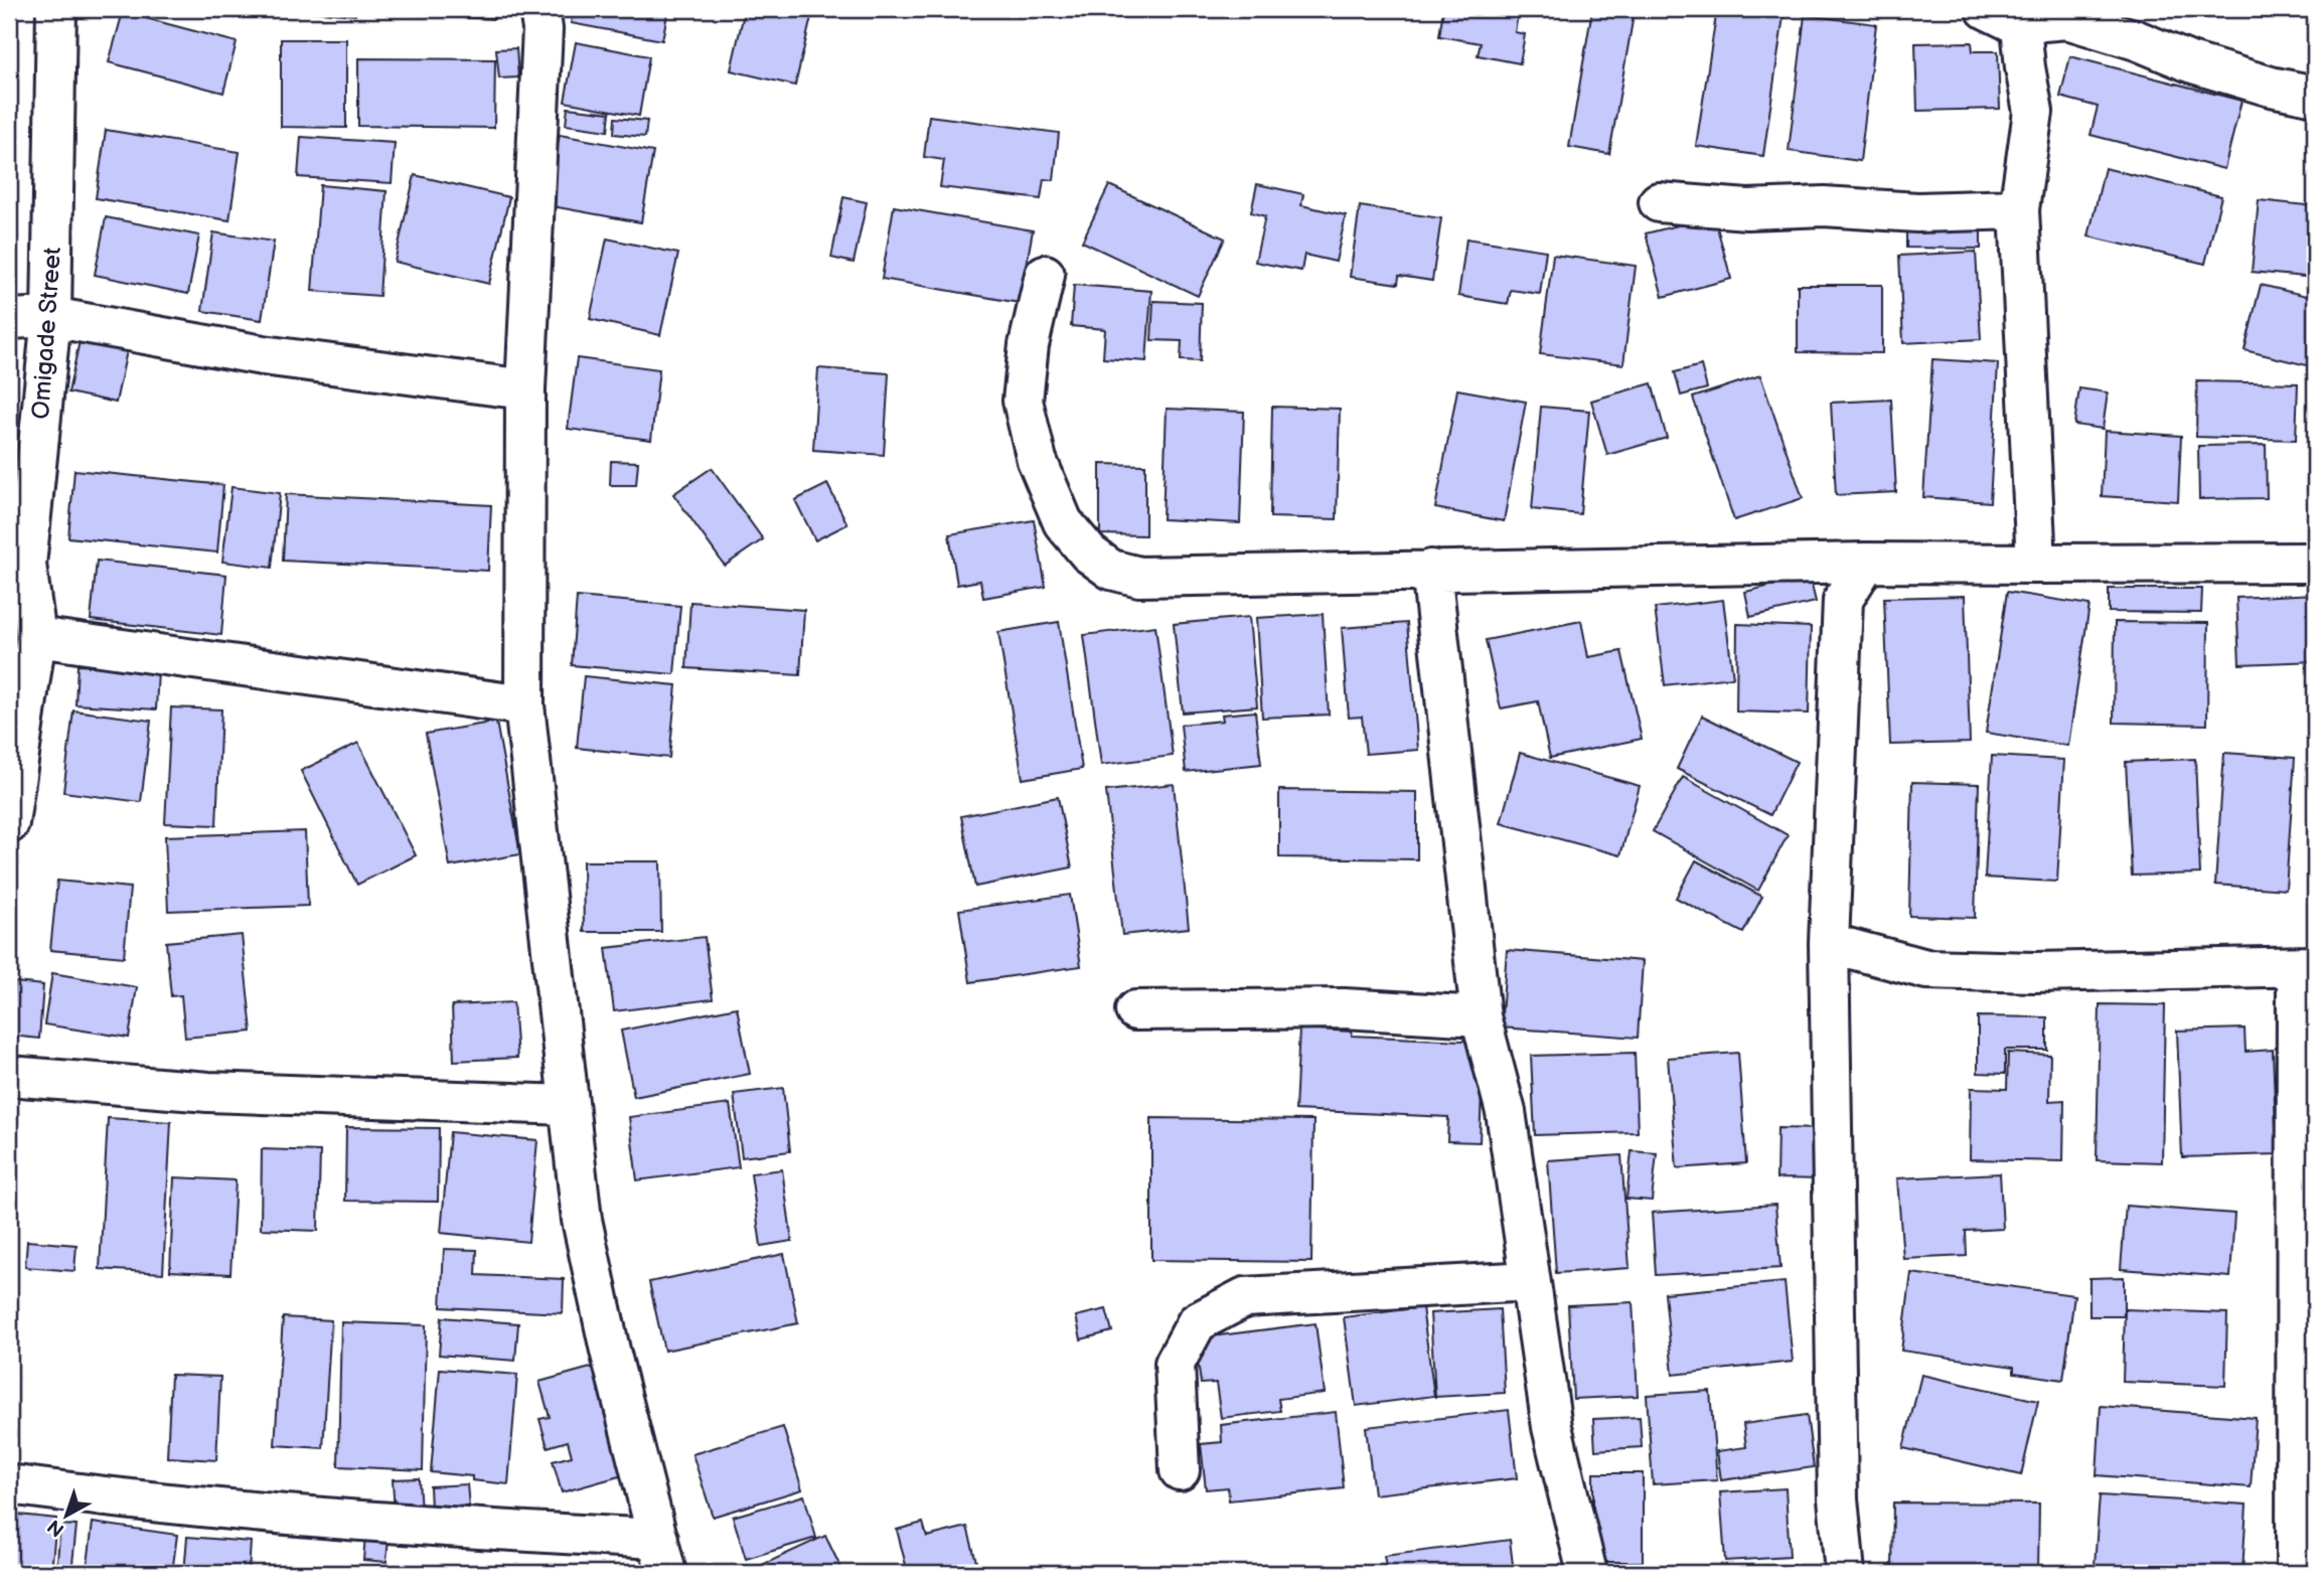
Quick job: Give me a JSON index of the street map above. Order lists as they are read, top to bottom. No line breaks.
{"streets":{"street":["Omigade Street"]},"north":"bottom left"}
